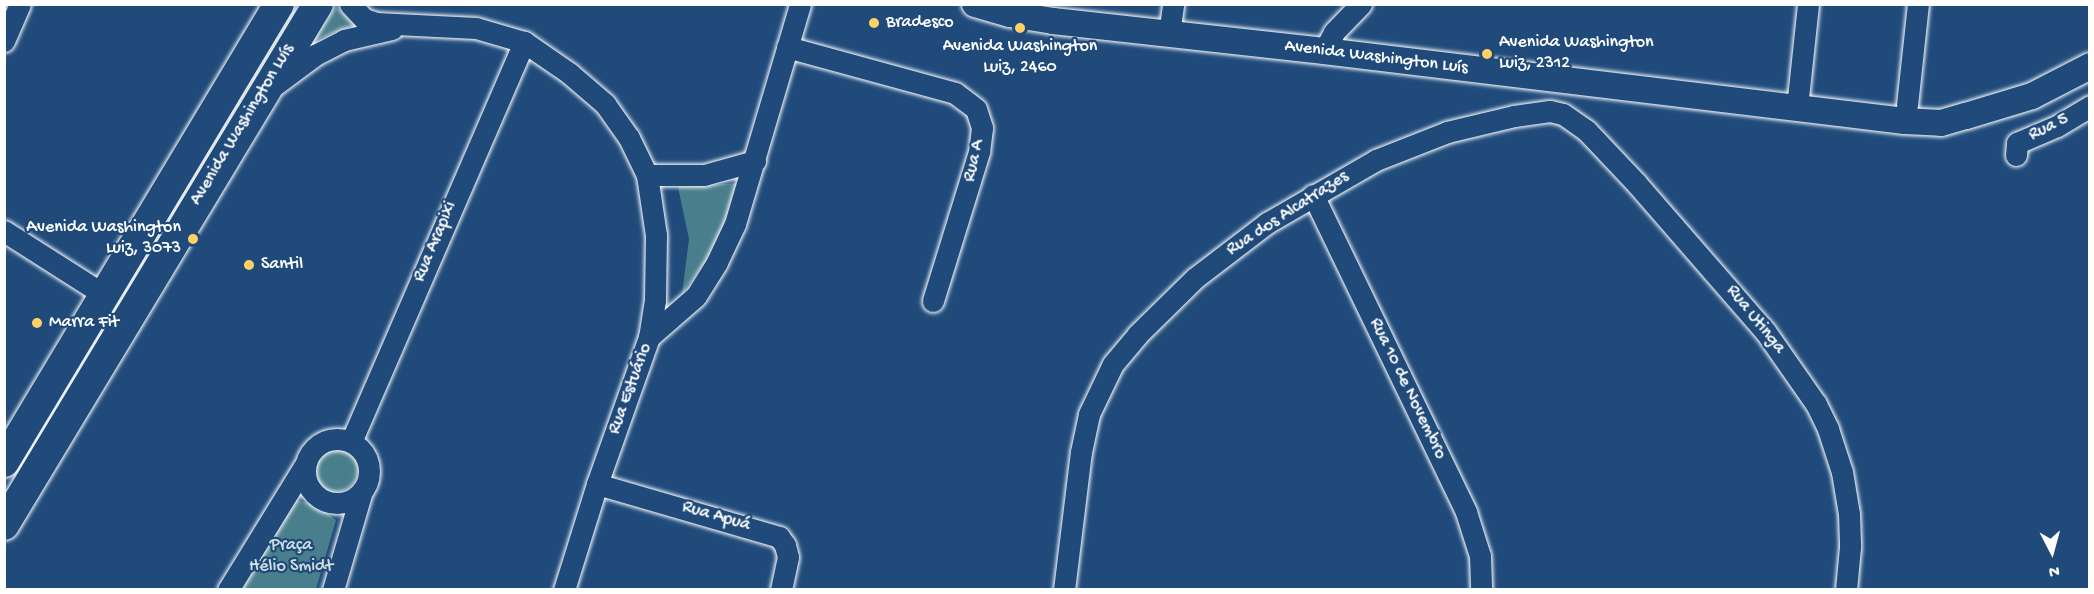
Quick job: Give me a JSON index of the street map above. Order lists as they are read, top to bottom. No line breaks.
{"streets":{"highway":["Avenida Washington Luís"],"street":["Rua 5","Rua A","Rua dos Alcatrazes","Rua Arapixi","Rua Utinga","Rua Estuário","Rua 10 de Novembro","Rua Apuá"]},"crossings":[["Rua A","Rua Estuário"],["Rua dos Alcatrazes","Rua Utinga"],["Rua dos Alcatrazes","Rua 10 de Novembro"],["Rua Estuário","Rua Apuá"]],"parks":["Praça Hélio Smidt"],"places":["Bradesco","Avenida Washington Luiz, 2460","Avenida Washington Luiz, 2312","Avenida Washington Luiz, 3073","Santil","Marra Fit"],"north":"bottom"}
